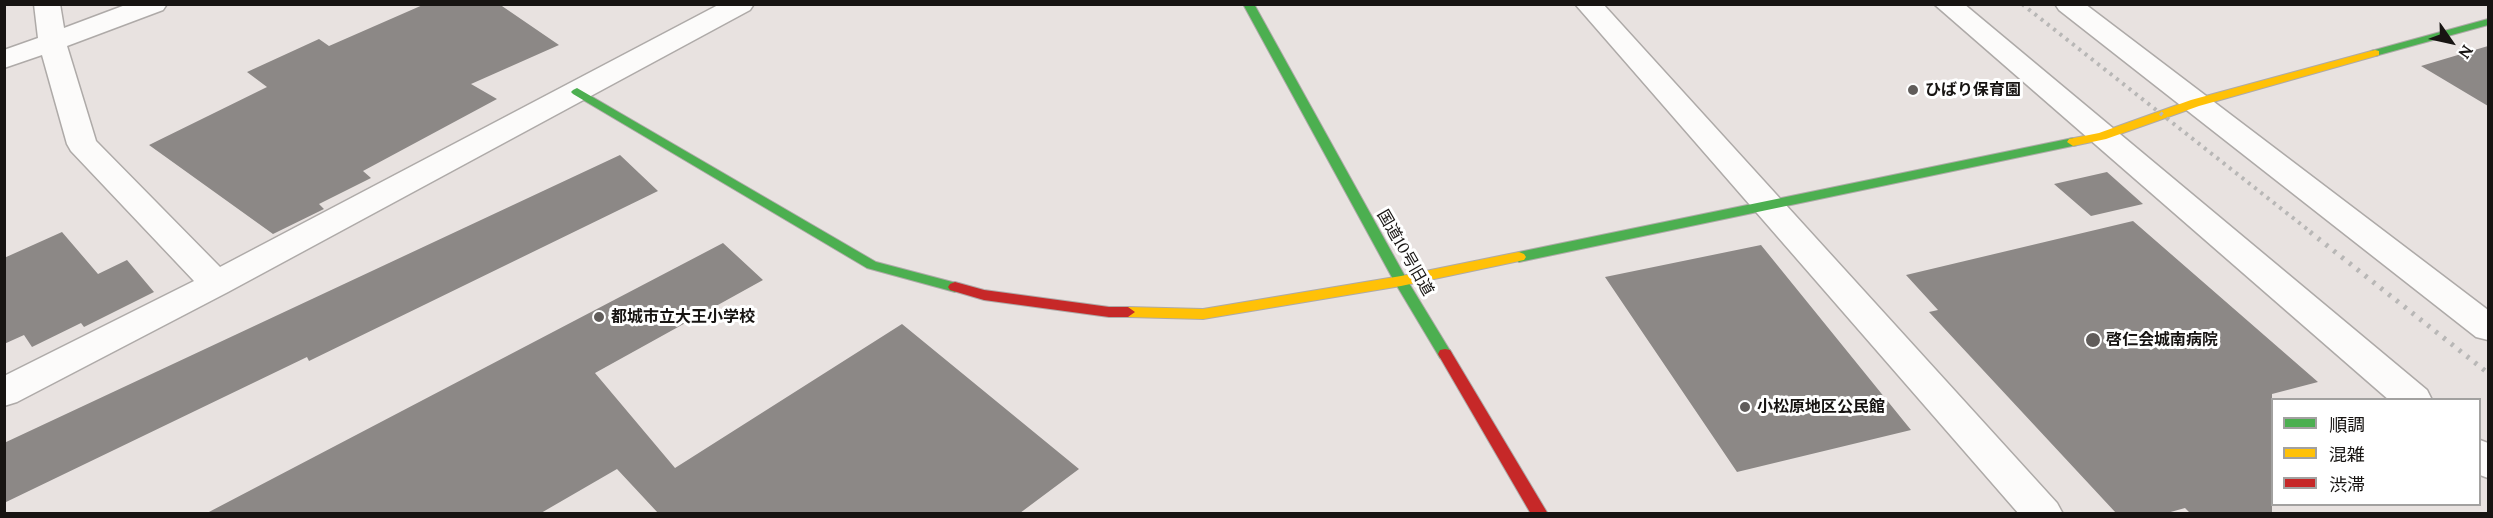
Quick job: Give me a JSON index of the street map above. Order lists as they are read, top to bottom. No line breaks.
{"streets":{"street":["国道10号旧道"]},"places":["ひばり保育園","都城市立大王小学校","啓仁会城南病院","小松原地区公民館"],"legend":["順調","混雑","渋滞"],"north":"bottom right"}
